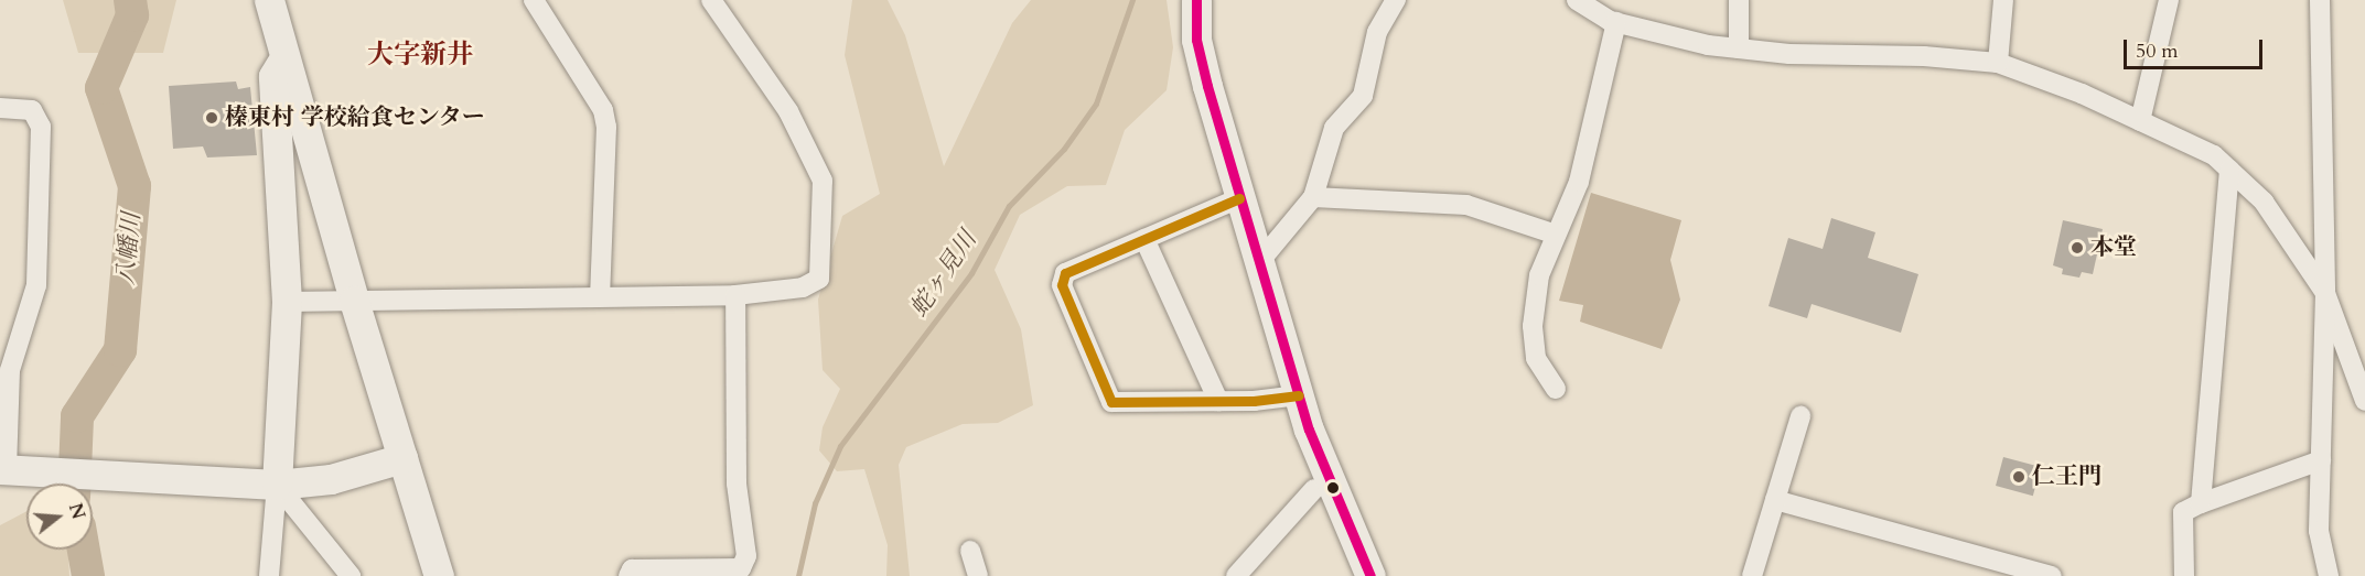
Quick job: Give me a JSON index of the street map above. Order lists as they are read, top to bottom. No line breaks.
{"districts":["大字新井"],"water":["八幡川","蛇ヶ見川"],"places":["榛東村 学校給食センター","本堂","仁王門"],"scale_bar":"50 m","north":"right"}
